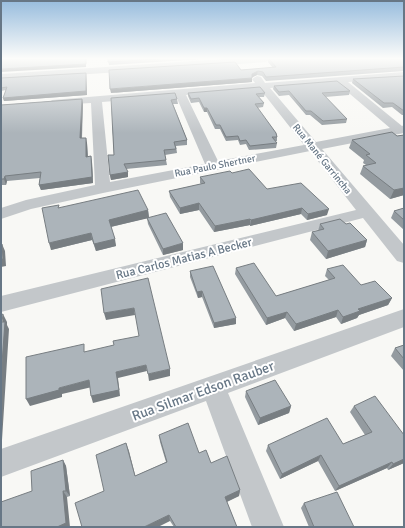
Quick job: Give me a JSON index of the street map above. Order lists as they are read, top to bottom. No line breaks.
{"streets":{"street":["Rua Mané Garrincha","Rua Paulo Shertner","Rua Carlos Matias A Becker","Rua Silmar Edson Rauber"]},"crossings":[["Rua Mané Garrincha","Rua Paulo Shertner"],["Rua Mané Garrincha","Rua Carlos Matias A Becker"]]}
